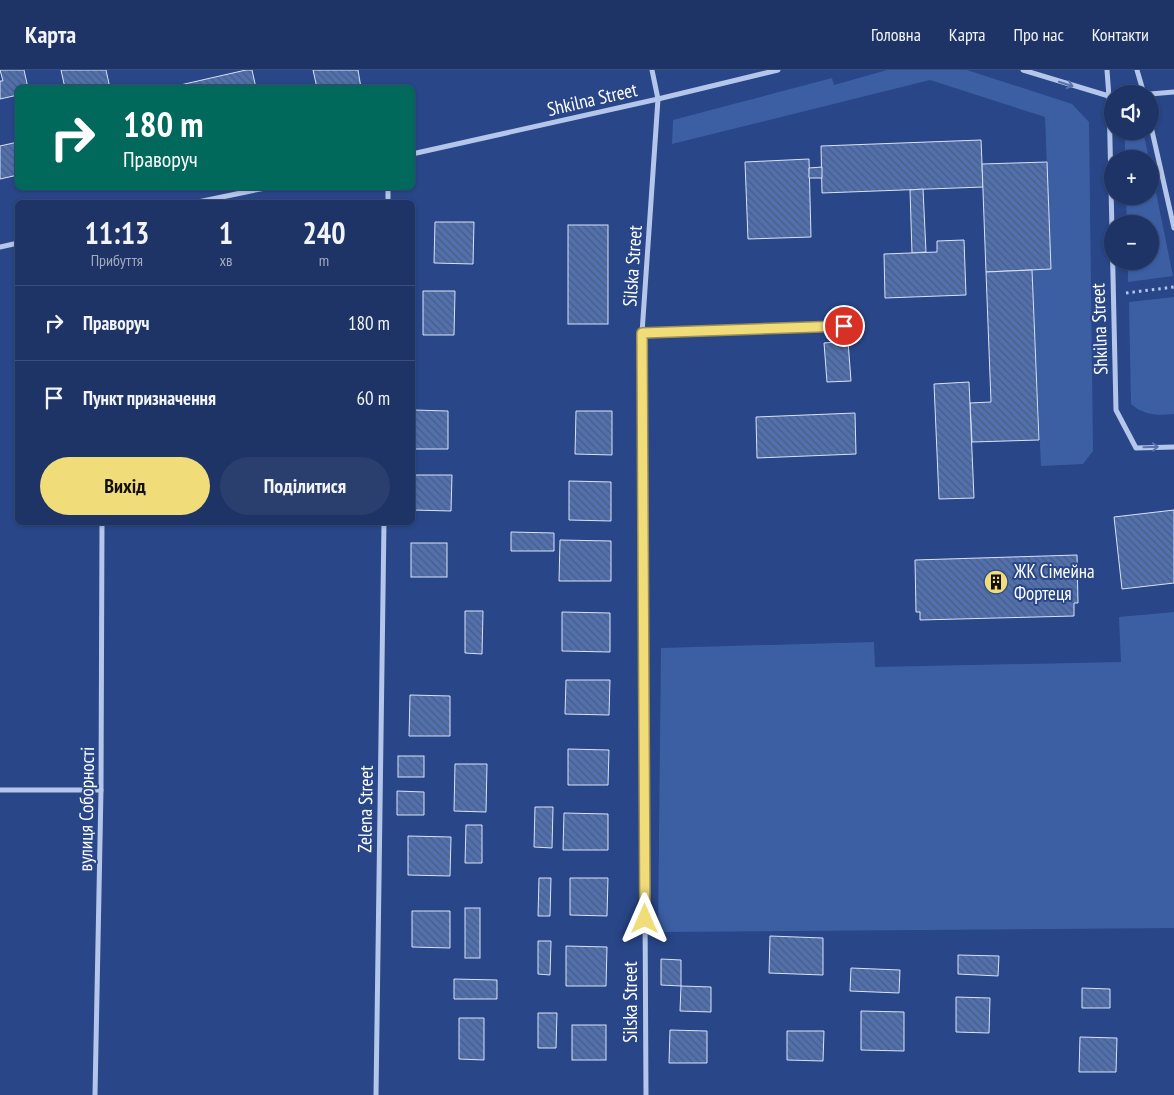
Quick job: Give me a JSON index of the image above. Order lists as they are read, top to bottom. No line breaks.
{"streets":{"street":["Shkilna Street","Silska Street","вулиця Соборності","Zelena Street"]},"crossings":[["Shkilna Street","Silska Street"]],"places":{"building":["ЖК Сімейна Фортеця"]},"page":{"header":"Карта","nav":["Головна","Карта","Про нас","Контакти"],"map_buttons":["+","−"],"turn":["180 m","Праворуч"],"eta":["11:13","Прибуття","1","хв","240","m"],"list":[{"name":"Праворуч","value":"180 m"},{"name":"Пункт призначення","value":"60 m"}],"buttons":["Вихід","Поділитися"]}}
